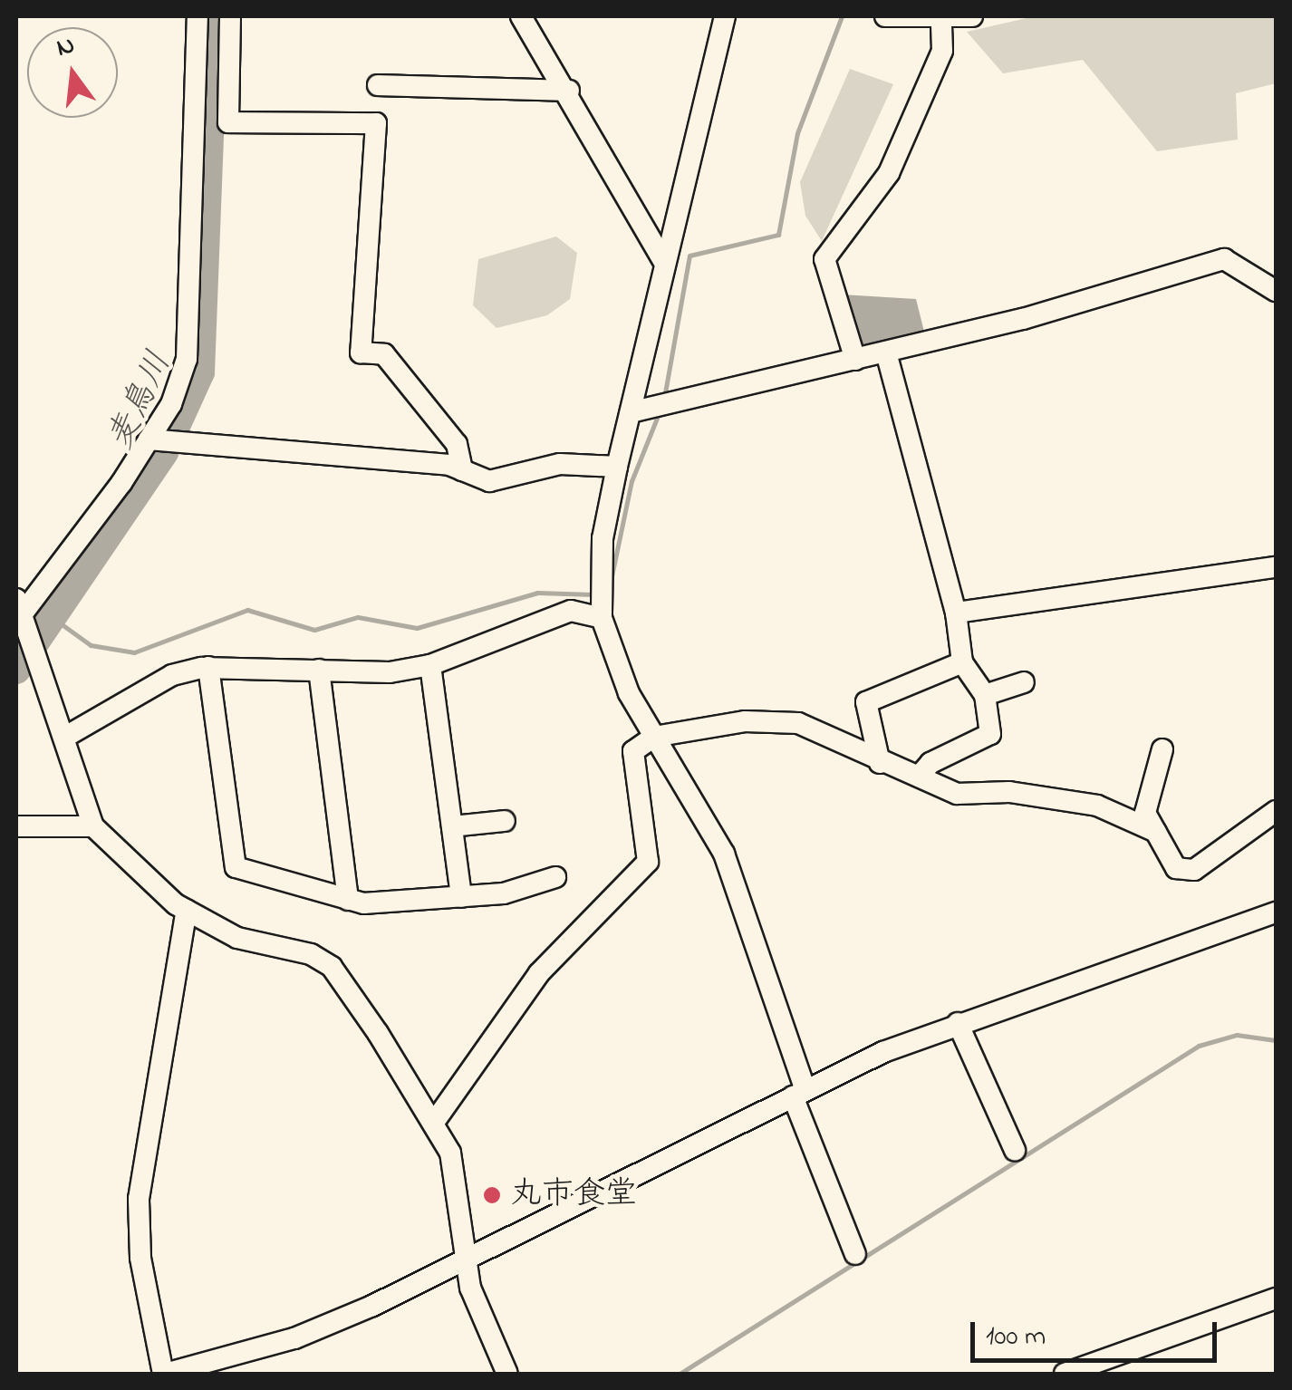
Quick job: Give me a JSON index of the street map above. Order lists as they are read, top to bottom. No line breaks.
{"water":["麦鳥川"],"places":["丸市食堂"],"scale_bar":"100 m","north":"top"}
